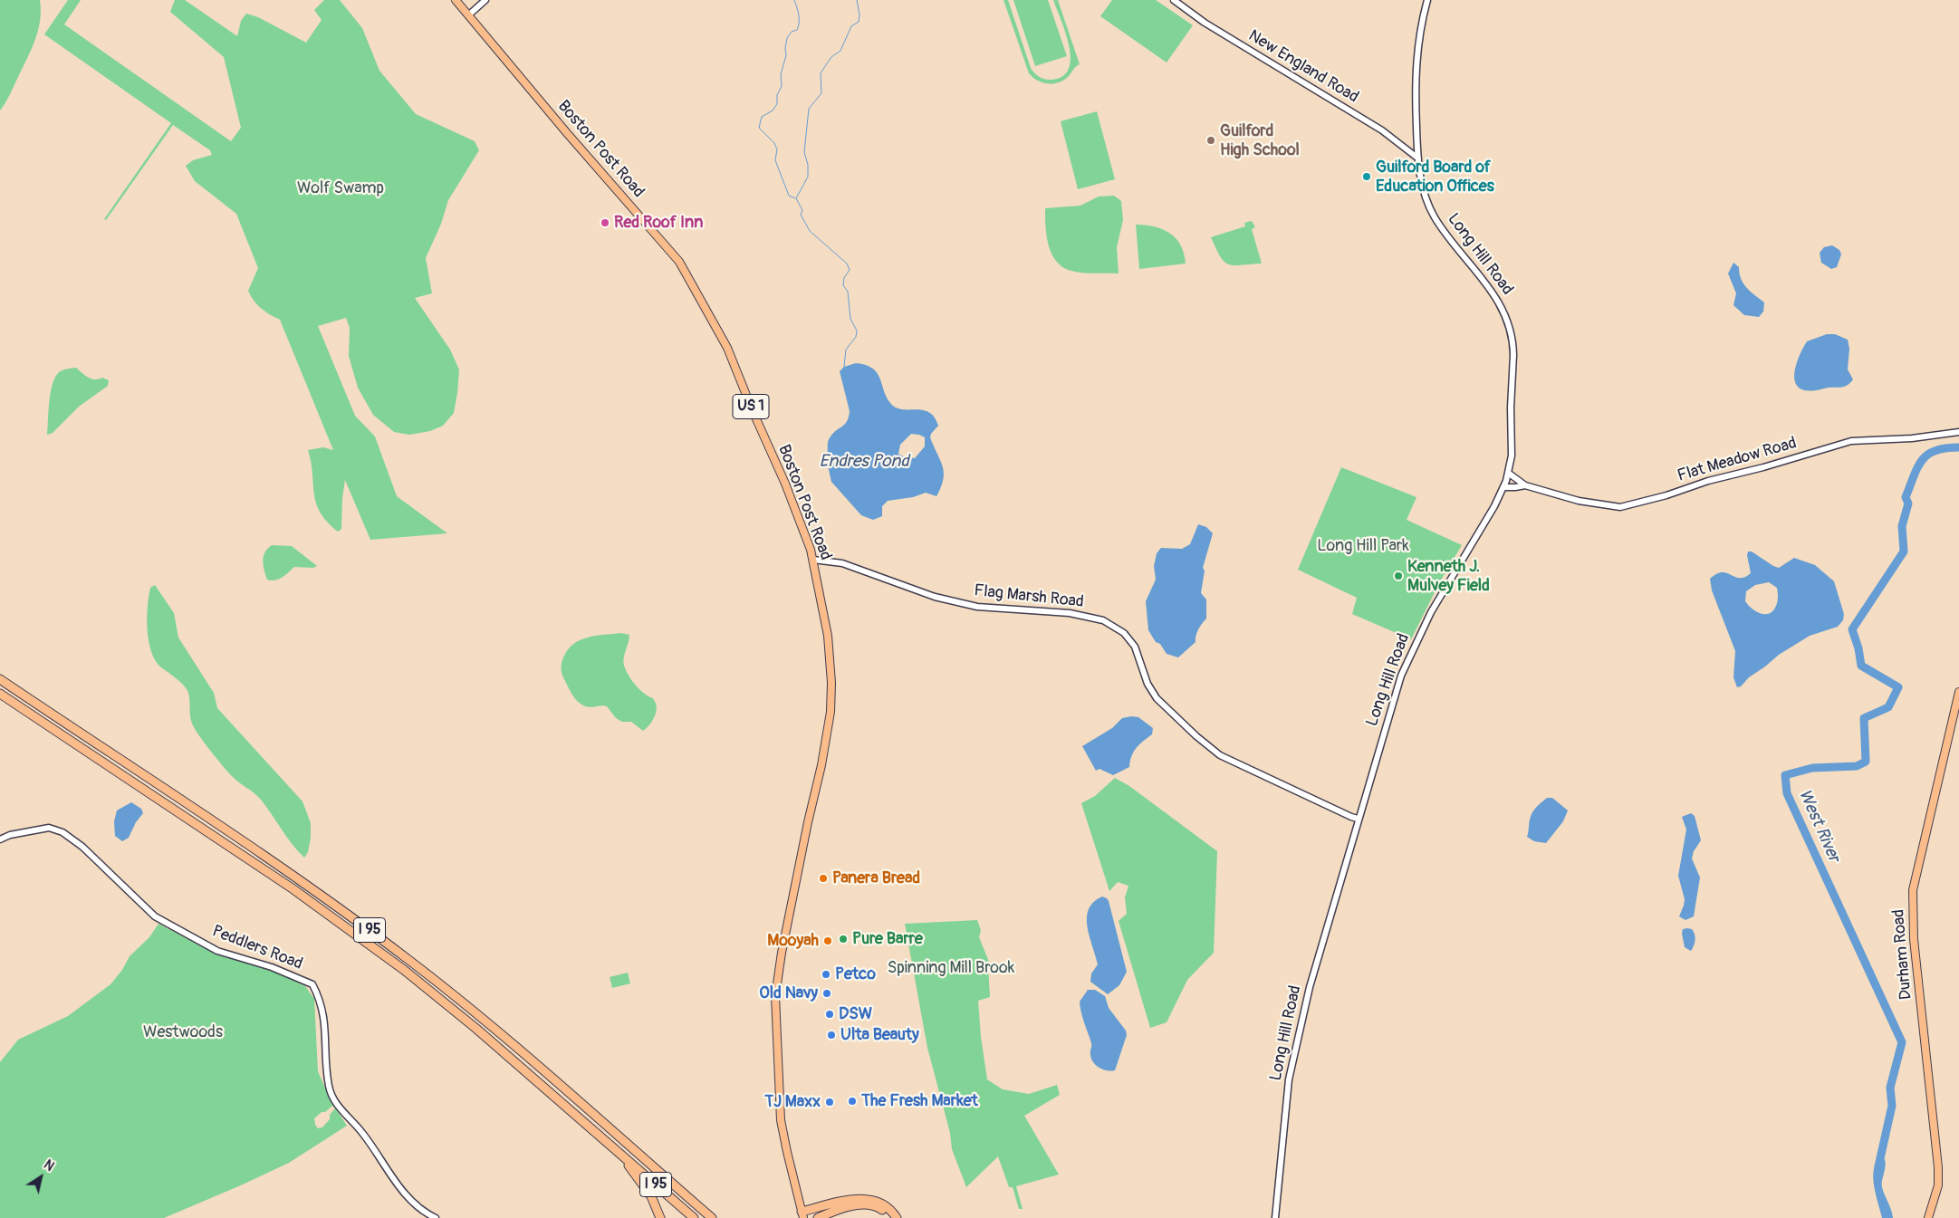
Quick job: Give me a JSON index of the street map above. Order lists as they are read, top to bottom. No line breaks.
{"streets":{"highway":["I 95"],"main road":["Boston Post Road","US 1","Durham Road"],"street":["New England Road","Long Hill Road","Flat Meadow Road","Flag Marsh Road","Peddlers Road"]},"crossings":[["New England Road","Long Hill Road"],["Boston Post Road","Flag Marsh Road"],["Long Hill Road","Flat Meadow Road"],["Long Hill Road","Flag Marsh Road"]],"water":["Endres Pond","West River"],"parks":["Wolf Swamp","Long Hill Park","Spinning Mill Brook","Westwoods"],"places":["Guilford High School","Guilford Board of Education Offices","Red Roof Inn","Kenneth J. Mulvey Field","Panera Bread","Pure Barre","Mooyah","Petco","Old Navy","DSW","Ulta Beauty","The Fresh Market","TJ Maxx"],"north":"top right"}
